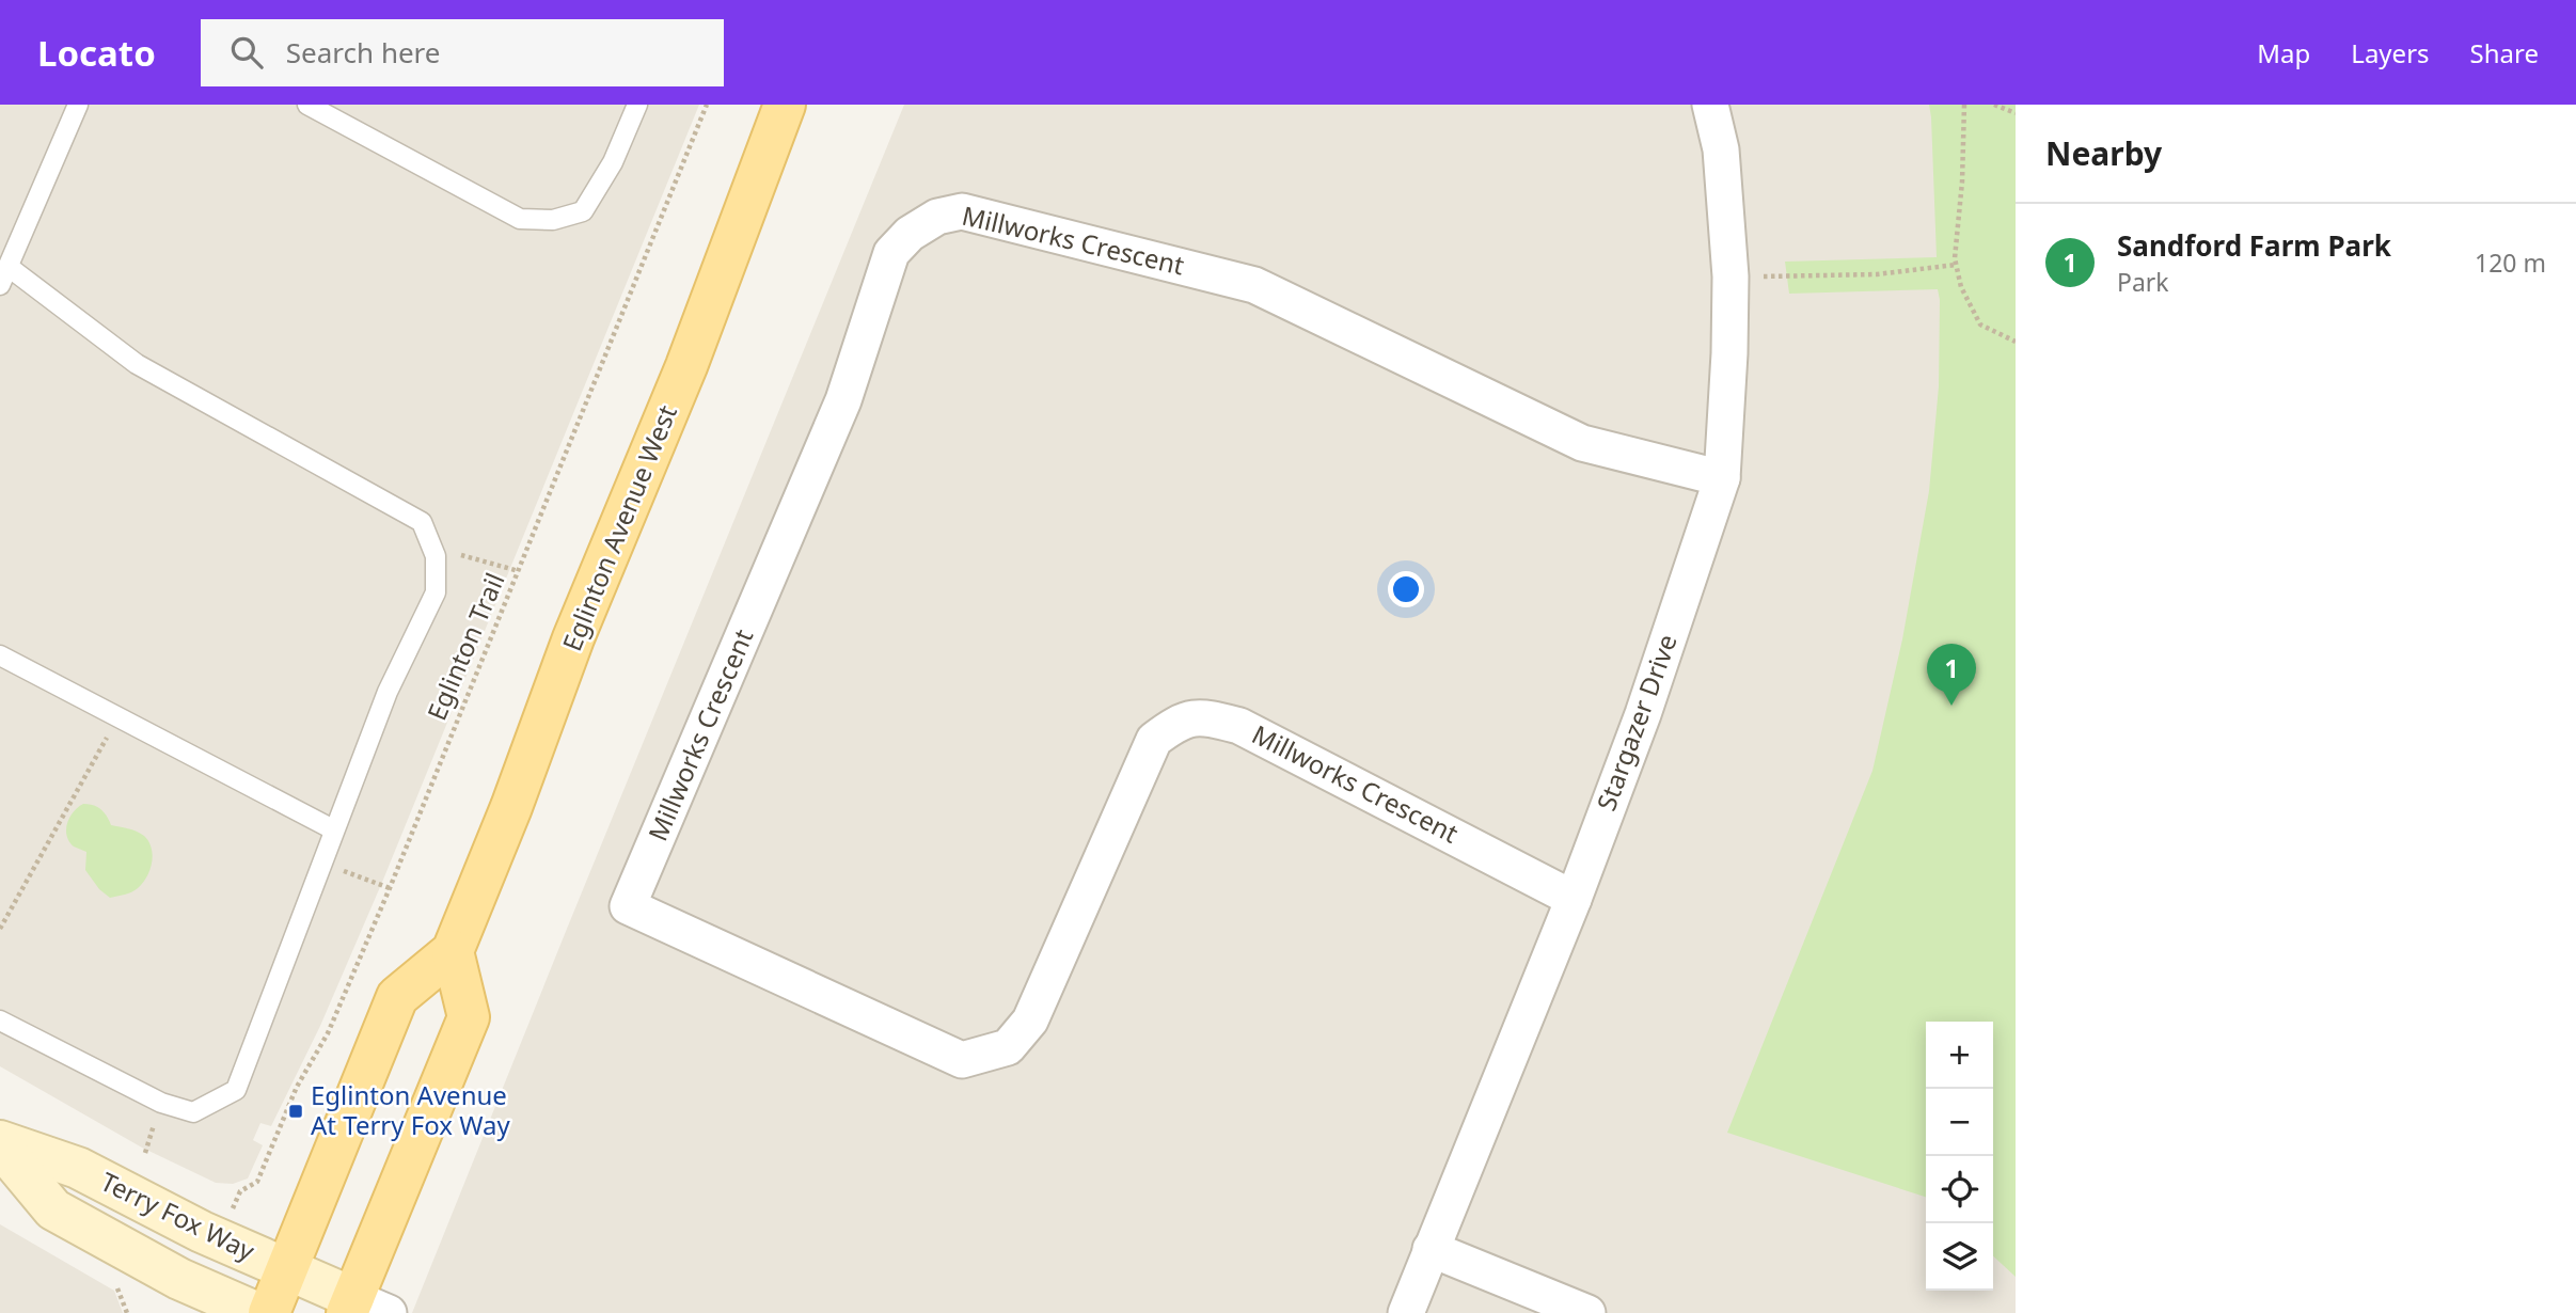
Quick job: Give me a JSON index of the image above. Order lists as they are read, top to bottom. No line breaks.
{"streets":{"main road":["Eglinton Avenue West"],"street":["Millworks Crescent","Stargazer Drive","Terry Fox Way"],"path":["Eglinton Trail"]},"crossings":[["Millworks Crescent","Stargazer Drive"],["Eglinton Avenue West","Terry Fox Way"]],"places":{"transit":["Eglinton Avenue At Terry Fox Way"]},"page":{"header":"Locato","search":"Search here","nav":["Map","Layers","Share"],"heading":"Nearby","list":[{"mark":"1","name":"Sandford Farm Park","note":"Park","value":"120 m"}],"pins":"1","map_buttons":["+","−"]}}
